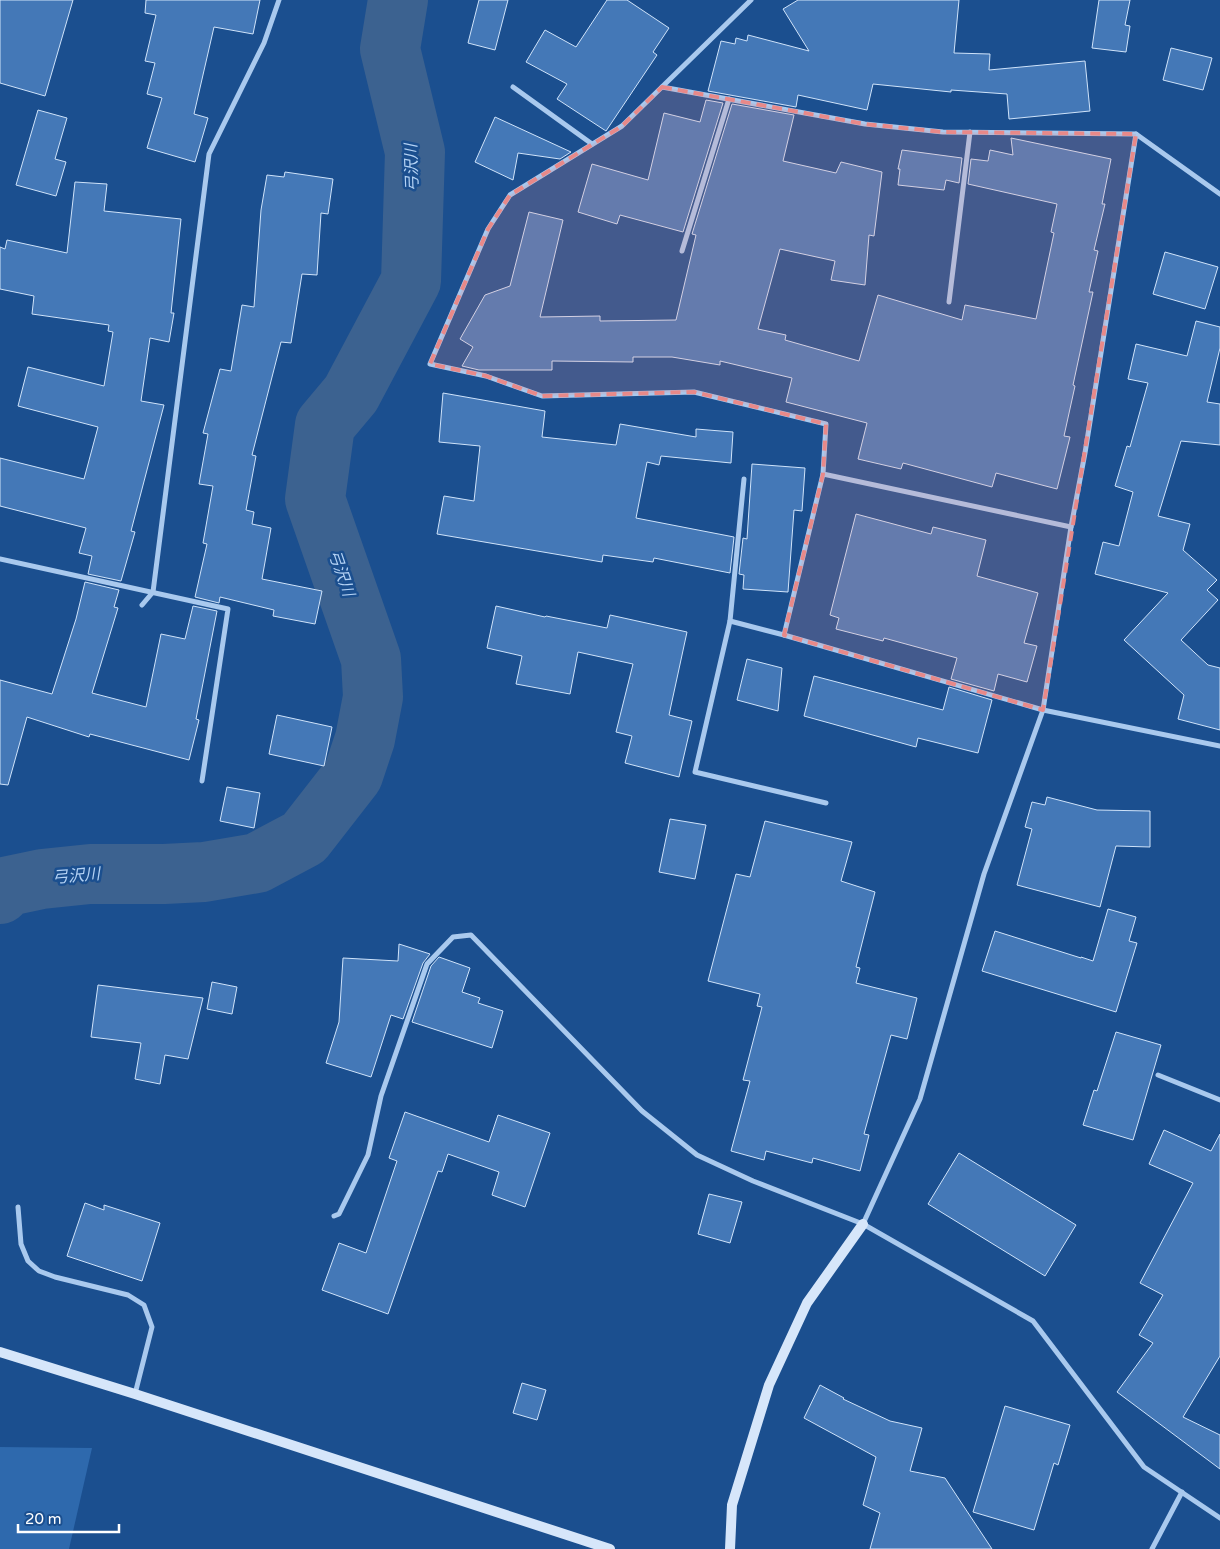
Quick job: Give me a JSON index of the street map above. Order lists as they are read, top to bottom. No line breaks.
{"water":["弓沢川"],"scale_bar":"20 m"}
